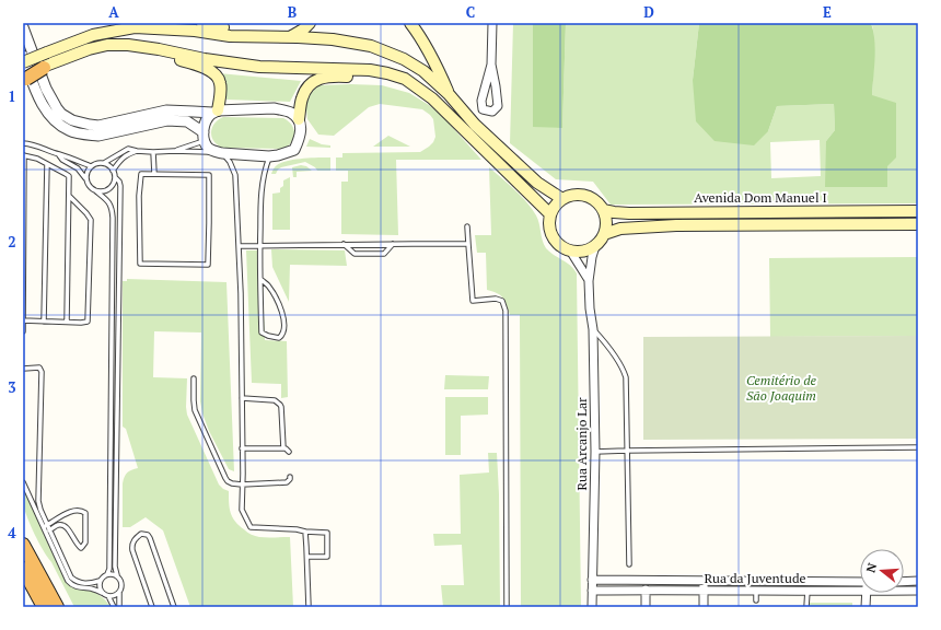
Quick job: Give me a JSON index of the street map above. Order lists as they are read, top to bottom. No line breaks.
{"streets":{"main road":["Avenida Dom Manuel I"],"street":["Rua Arcanjo Lar","Rua da Juventude"]},"crossings":[["Avenida Dom Manuel I","Rua Arcanjo Lar"],["Rua Arcanjo Lar","Rua da Juventude"]],"parks":["Cemitério de São Joaquim"],"north":"left","grid":{"columns":["A","B","C","D","E"],"rows":["1","2","3","4"]}}
